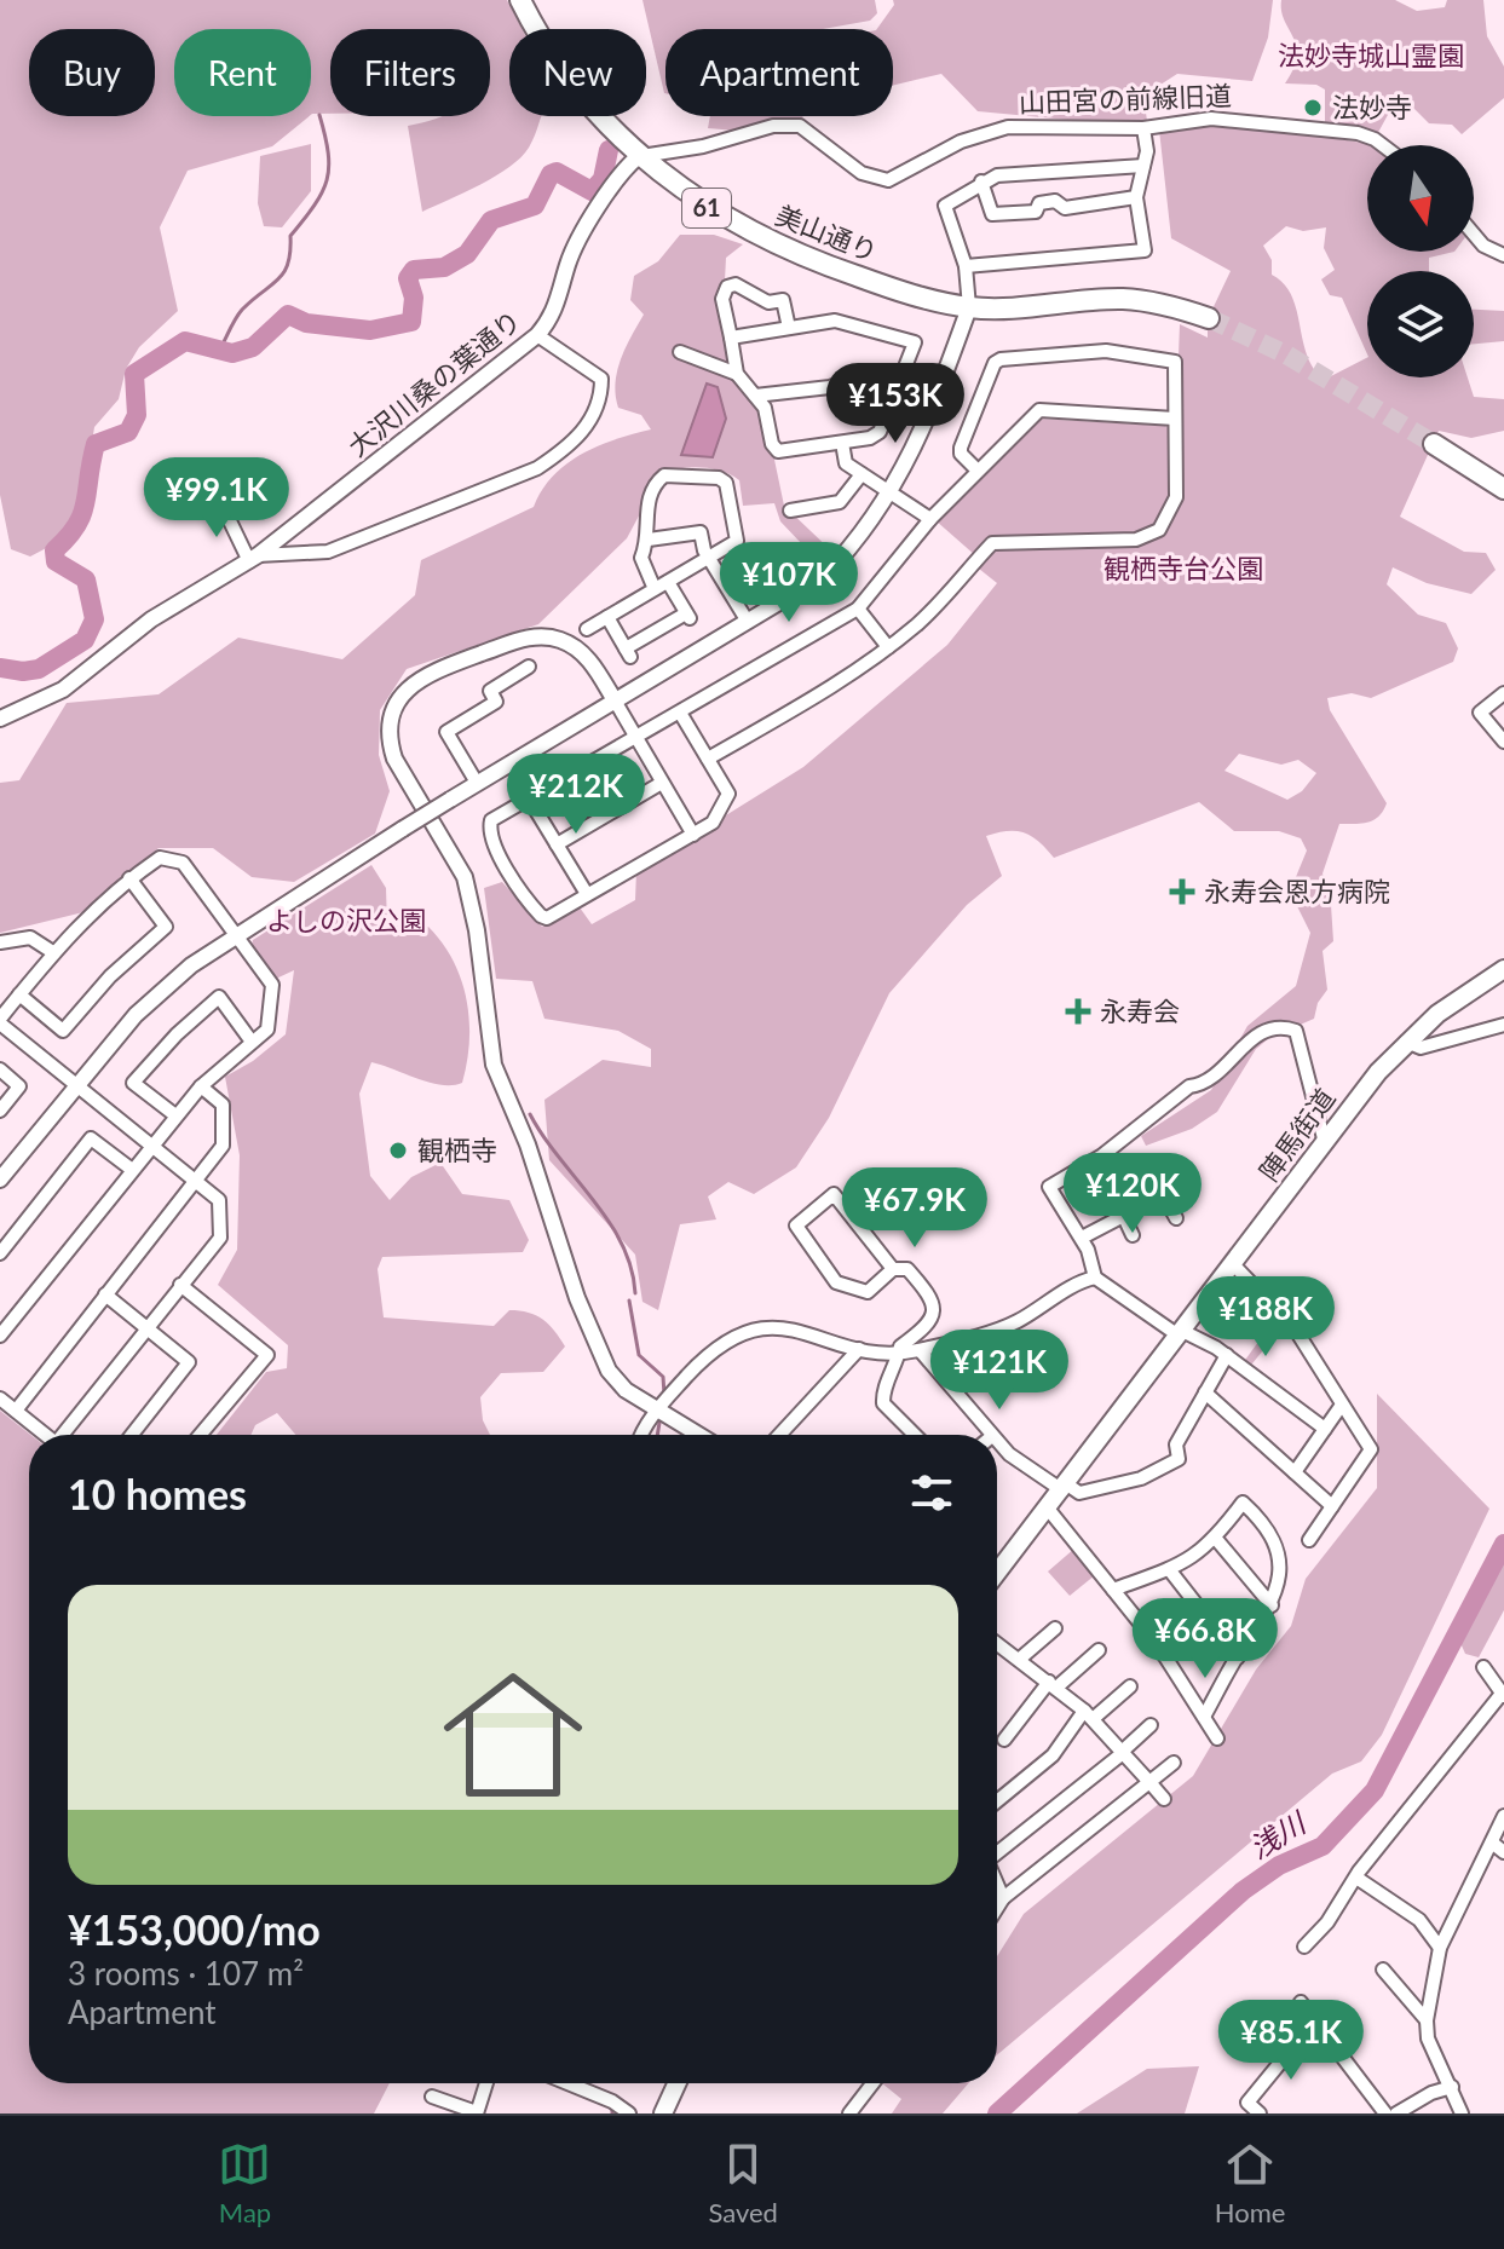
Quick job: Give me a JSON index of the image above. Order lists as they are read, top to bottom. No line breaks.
{"streets":{"main road":["61","美山通り","陣馬街道"],"street":["山田宮の前線旧道","大沢川桑の葉通り"]},"crossings":[["山田宮の前線旧道","美山通り"],["山田宮の前線旧道","大沢川桑の葉通り"],["美山通り","大沢川桑の葉通り"]],"water":["浅川"],"parks":["法妙寺城山霊園","観栖寺台公園","よしの沢公園"],"places":{"other":["法妙寺","観栖寺"],"health":["永寿会恩方病院","永寿会"]},"north":"bottom","page":{"chip":["Buy","Rent","Filters","New","Apartment"],"price":["¥153K","¥99.1K","¥107K","¥212K","¥120K","¥67.9K","¥188K","¥121K","¥66.8K","¥85.1K"],"heading":"10 homes","list":[{"name":"¥153,000/mo","note":"3 rooms · 107 m² · Apartment"}],"tabs":["Map","Saved","Home"]}}
